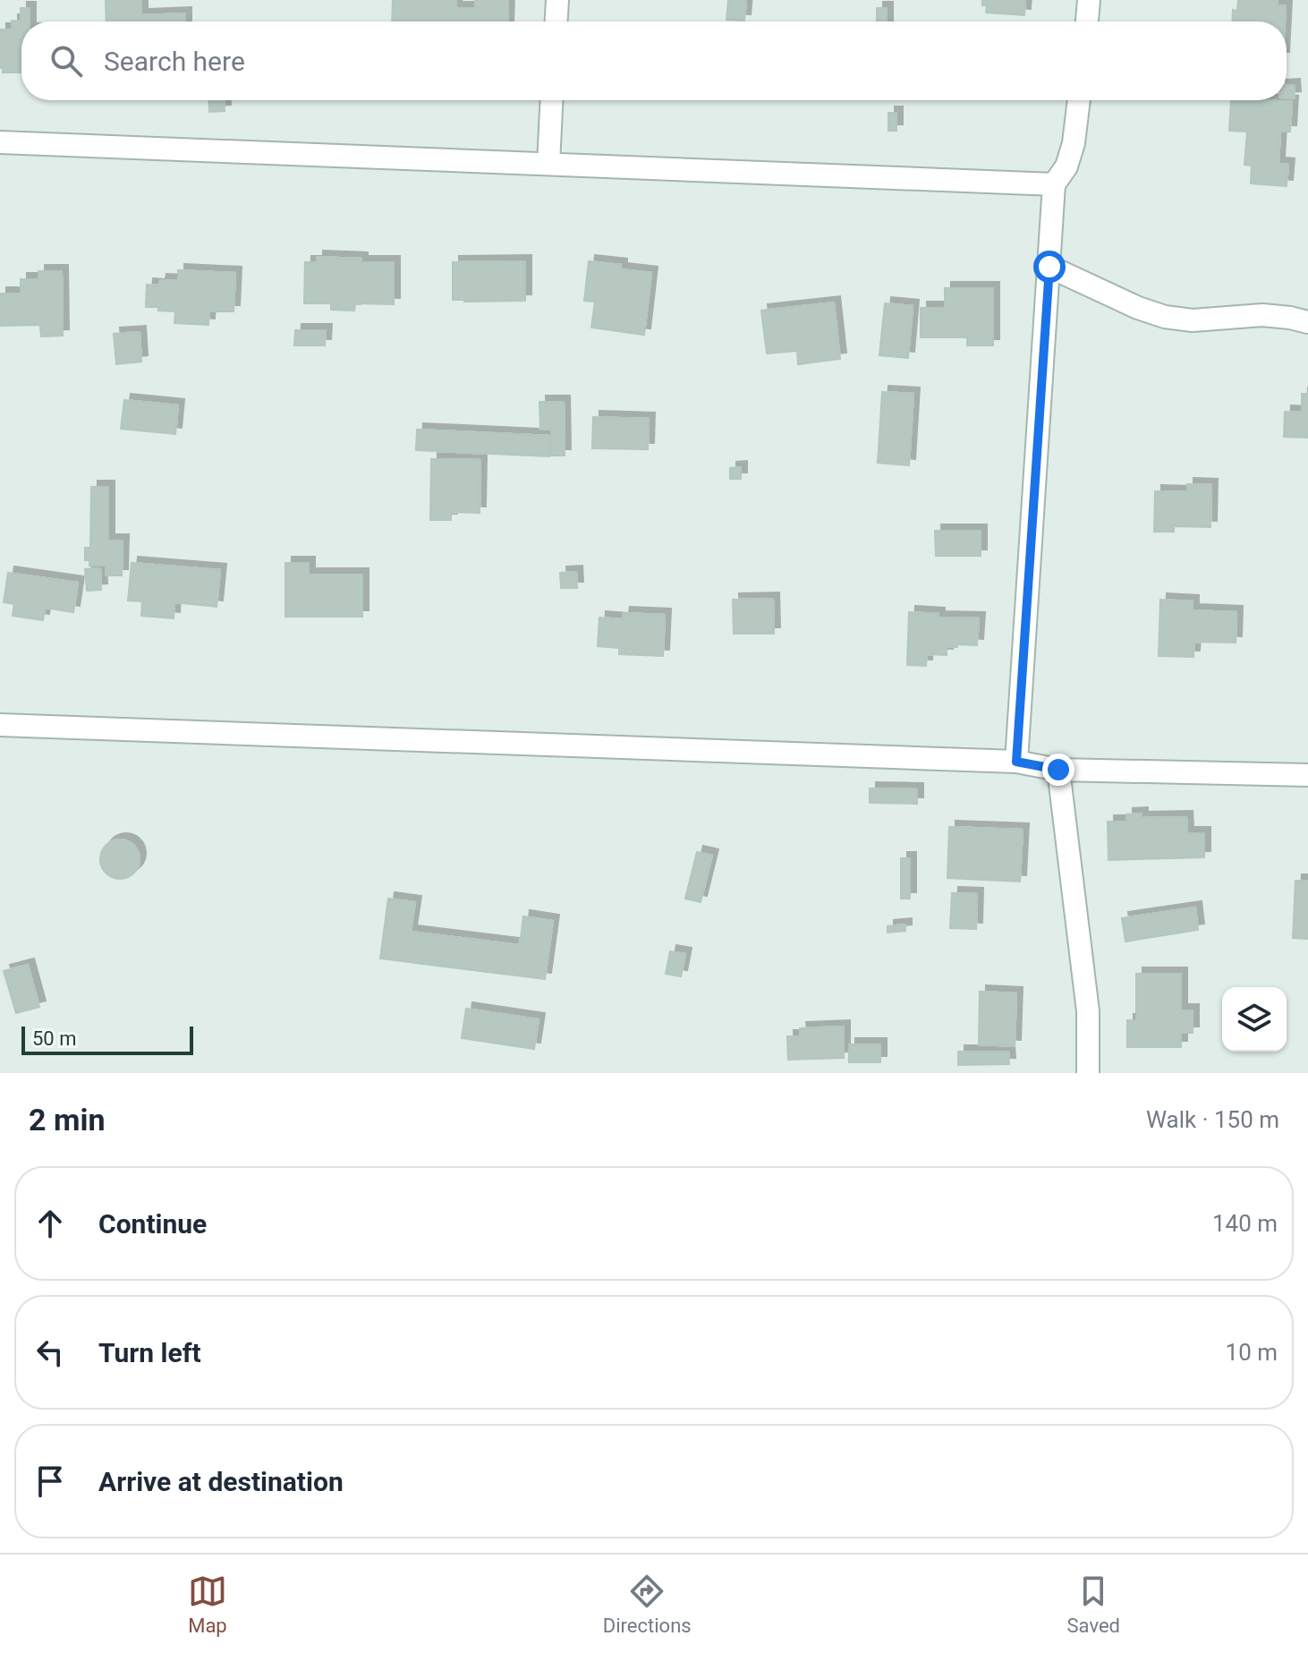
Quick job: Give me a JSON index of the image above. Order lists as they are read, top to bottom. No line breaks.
{"scale_bar":"50 m","page":{"search":"Search here","scale":"50 m","heading":["2 min","Walk · 150 m"],"list":[["Continue","140 m"],["Turn left","10 m"],"Arrive at destination"],"nav":["Map","Directions","Saved"]}}
